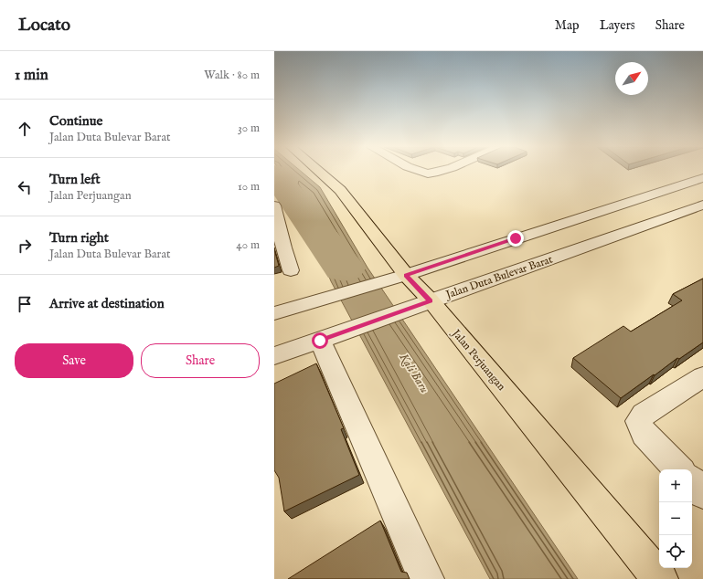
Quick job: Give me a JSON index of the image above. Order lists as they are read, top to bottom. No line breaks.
{"streets":{"main road":["Jalan Perjuangan"],"street":["Jalan Duta Bulevar Barat"]},"crossings":[["Jalan Duta Bulevar Barat","Jalan Perjuangan"]],"water":["Kali Baru"],"north":"top right","page":{"header":"Locato","nav":["Map","Layers","Share"],"heading":["1 min","Walk · 80 m"],"list":[["Continue","Jalan Duta Bulevar Barat","30 m"],["Turn left","Jalan Perjuangan","10 m"],["Turn right","Jalan Duta Bulevar Barat","40 m"],"Arrive at destination"],"buttons":["Save","Share"],"map_buttons":["+","−"]}}
